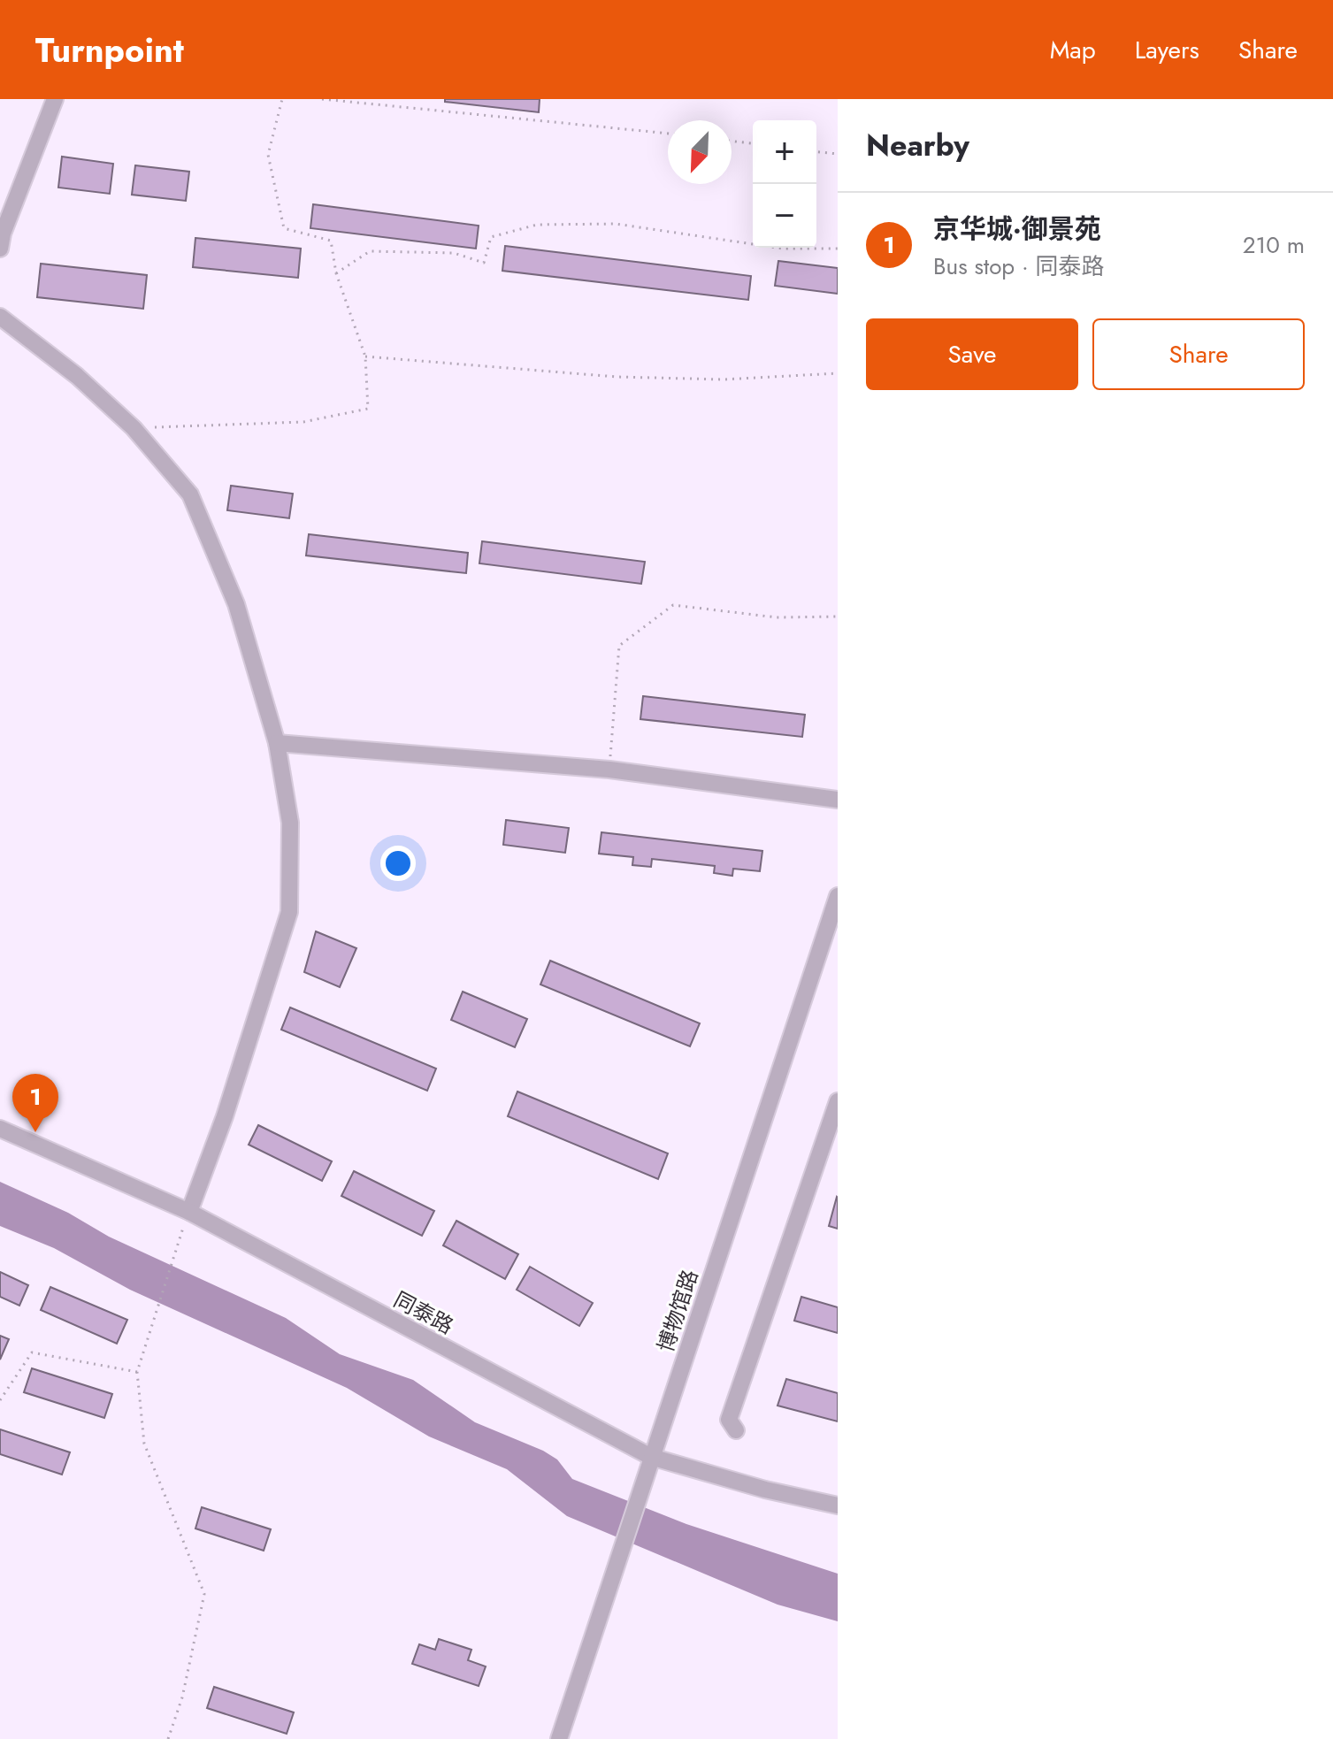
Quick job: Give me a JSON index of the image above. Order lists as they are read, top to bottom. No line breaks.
{"streets":{"street":["博物馆路","同泰路"]},"crossings":[["博物馆路","同泰路"]],"north":"bottom left","page":{"header":"Turnpoint","nav":["Map","Layers","Share"],"heading":"Nearby","map_buttons":["+","−"],"list":[{"mark":"1","name":"京华城·御景苑","note":"Bus stop · 同泰路","value":"210 m"}],"buttons":["Save","Share"],"pins":"1"}}
